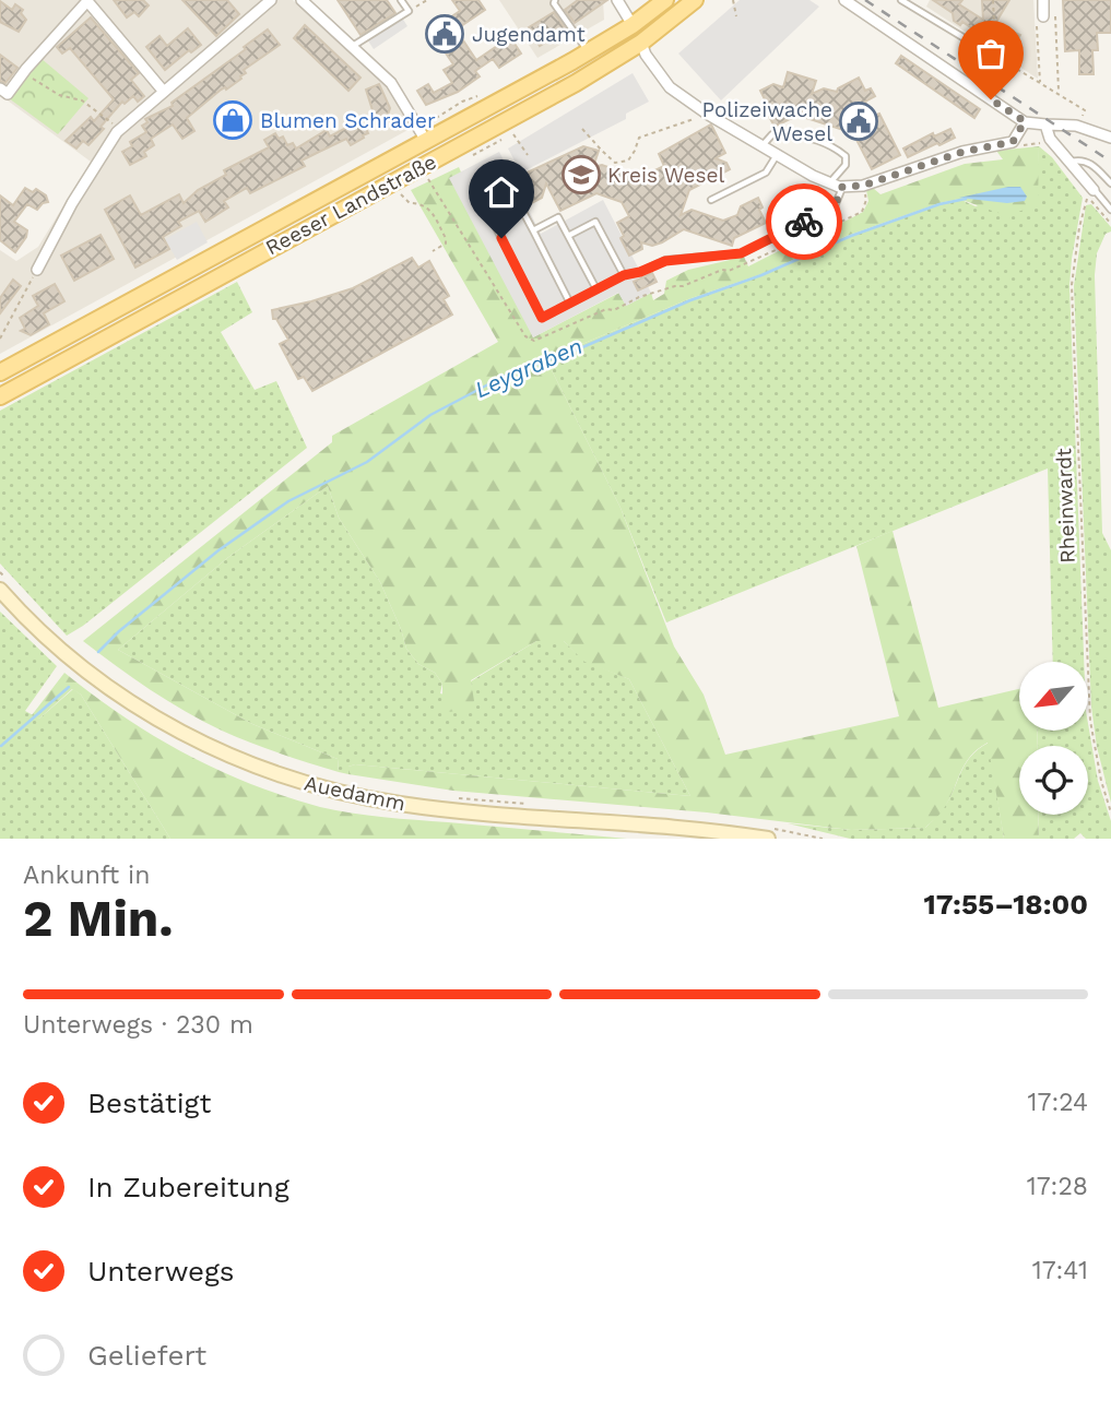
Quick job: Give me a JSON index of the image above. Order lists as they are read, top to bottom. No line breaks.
{"streets":{"main road":["Reeser Landstraße"],"street":["Auedamm"],"path":["Rheinwardt"]},"water":["Leygraben"],"places":{"public building":["Jugendamt","Polizeiwache Wesel"],"shop":["Blumen Schrader"],"school or university":["Kreis Wesel"]},"north":"bottom left","page":{"heading":["2 Min.","Ankunft in","17:55–18:00"],"bar":"Unterwegs · 230 m","list":[["Bestätigt","17:24"],["In Zubereitung","17:28"],["Unterwegs","17:41"],"Geliefert"]}}
